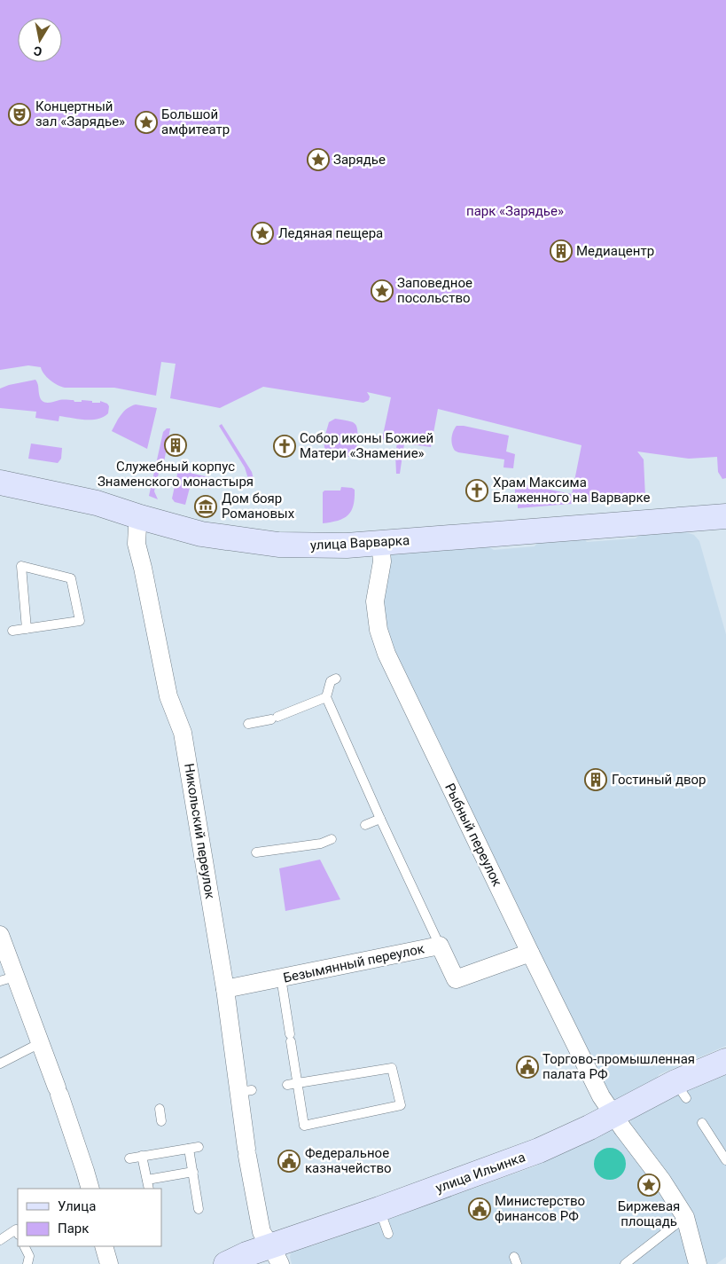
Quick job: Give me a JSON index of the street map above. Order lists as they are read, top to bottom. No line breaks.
{"streets":{"street":["улица Варварка","Никольский переулок","Рыбный переулок","Безымянный переулок","улица Ильинка"]},"crossings":[["улица Варварка","Никольский переулок"],["улица Варварка","Рыбный переулок"],["Никольский переулок","Безымянный переулок"],["Никольский переулок","улица Ильинка"],["Рыбный переулок","Безымянный переулок"],["Рыбный переулок","улица Ильинка"]],"parks":["парк «Зарядье»"],"places":{"theatre":["Концертный зал «Зарядье»"],"place":["Большой амфитеатр","Зарядье","Ледяная пещера","Заповедное посольство","Биржевая площадь"],"building":["Медиацентр","Служебный корпус Знаменского монастыря","Гостиный двор"],"church":["Собор иконы Божией Матери «Знамение»","Храм Максима Блаженного на Варварке"],"museum":["Дом бояр Романовых"],"public building":["Торгово-промышленная палата РФ","Федеральное казначейство","Министерство финансов РФ"]},"legend":["Улица","Парк"],"north":"bottom"}
